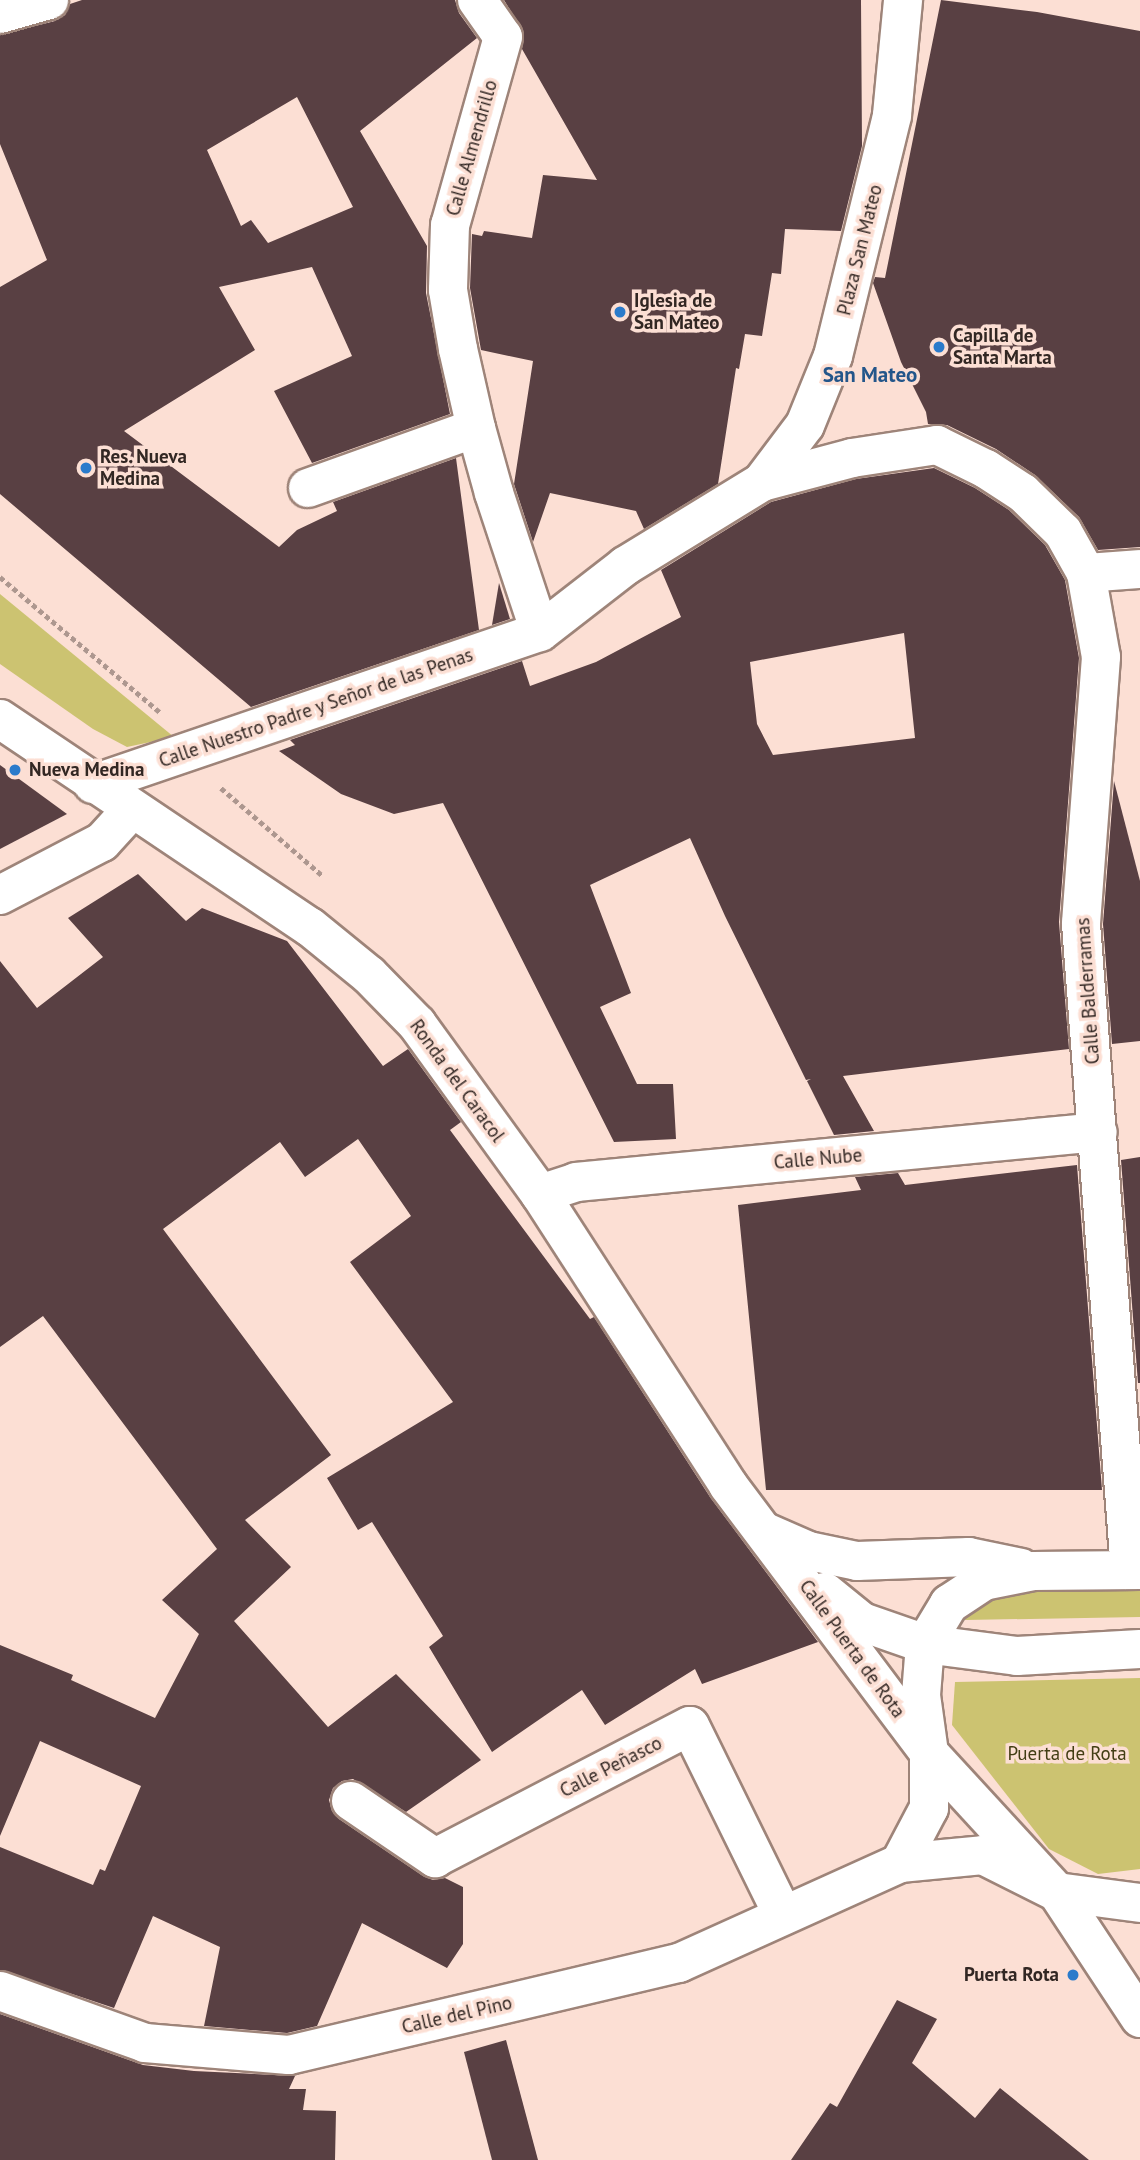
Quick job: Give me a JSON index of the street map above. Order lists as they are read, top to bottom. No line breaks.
{"streets":{"street":["Calle Almendrillo","Plaza San Mateo","Calle Nuestro Padre y Señor de las Penas","Calle Balderramas","Ronda del Caracol","Calle Nube","Calle Puerta de Rota","Calle Peñasco","Calle del Pino"]},"crossings":[["Calle Almendrillo","Plaza San Mateo"],["Calle Almendrillo","Calle Nuestro Padre y Señor de las Penas"],["Plaza San Mateo","Calle Nuestro Padre y Señor de las Penas"],["Plaza San Mateo","Calle Balderramas"],["Calle Nuestro Padre y Señor de las Penas","Ronda del Caracol"],["Calle Balderramas","Calle Nube"],["Calle Balderramas","Calle Puerta de Rota"],["Ronda del Caracol","Calle Nube"],["Ronda del Caracol","Calle Puerta de Rota"],["Calle Puerta de Rota","Calle del Pino"],["Calle Peñasco","Calle del Pino"]],"districts":["San Mateo"],"parks":["Puerta de Rota"],"places":["Iglesia de San Mateo","Capilla de Santa Marta","Res. Nueva Medina","Nueva Medina","Puerta Rota"]}
